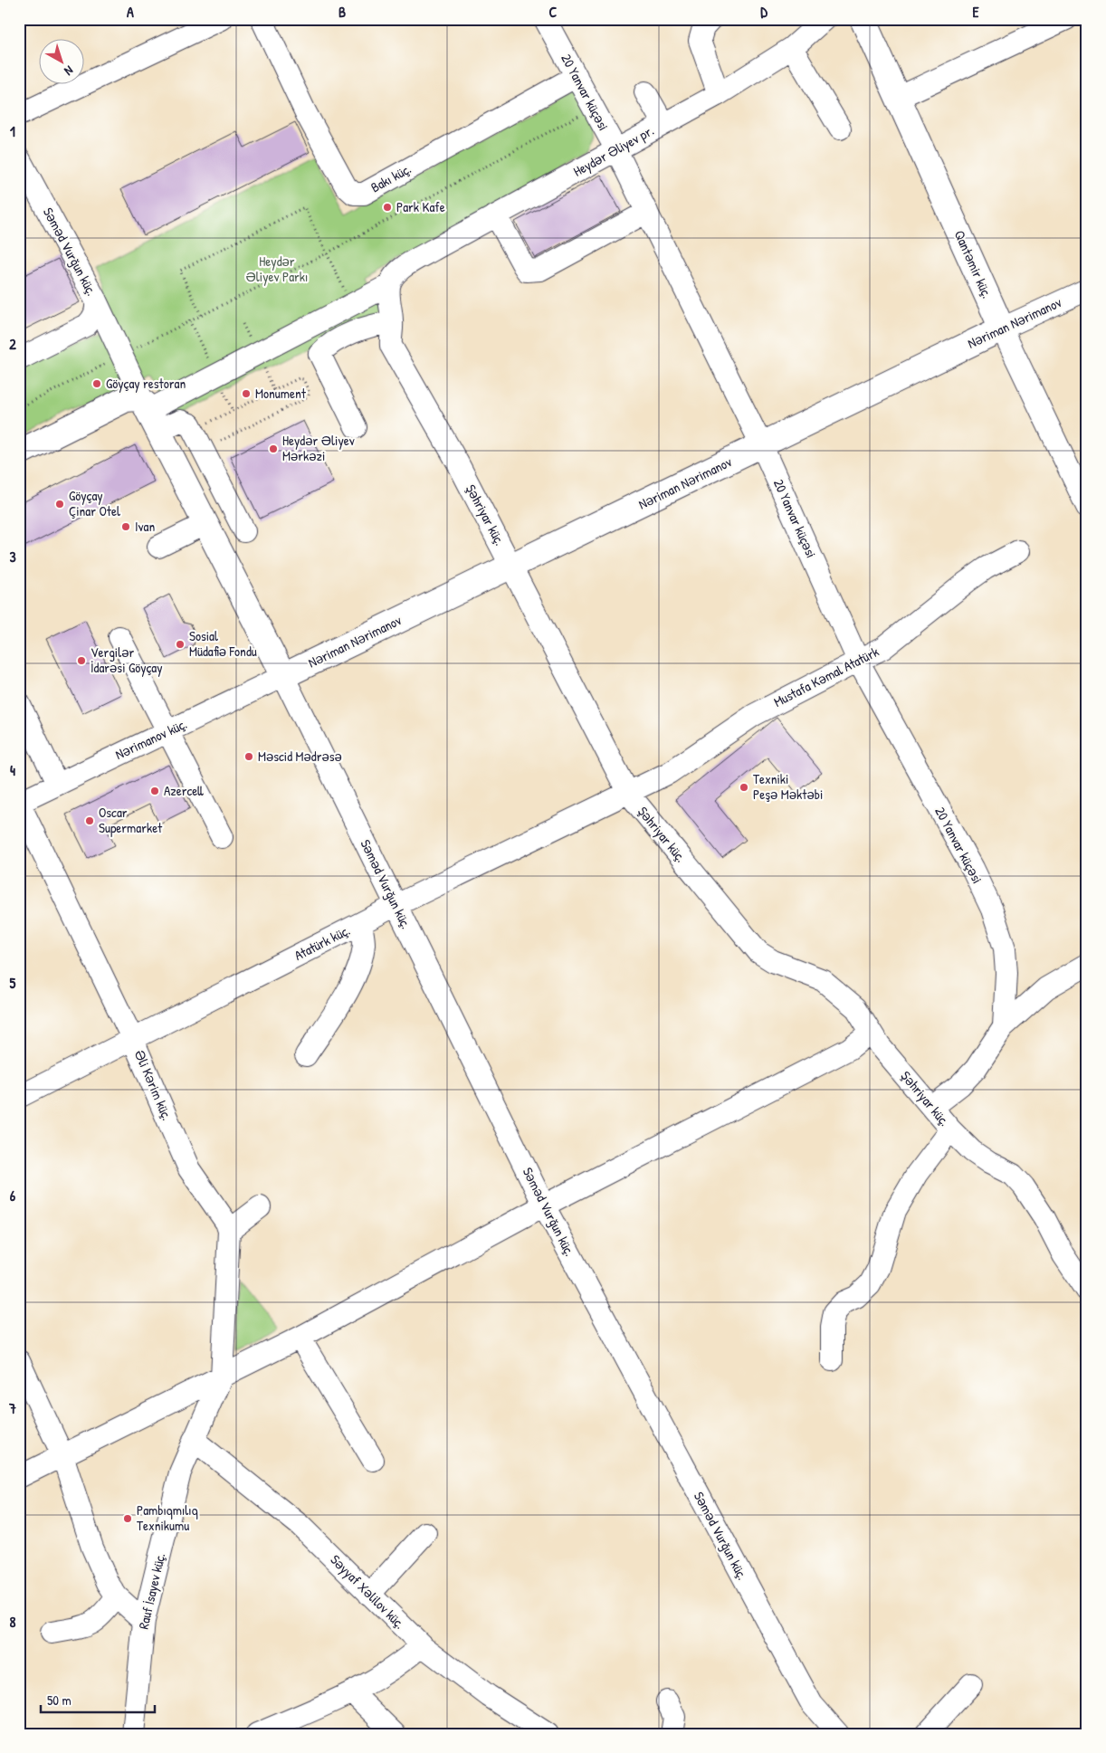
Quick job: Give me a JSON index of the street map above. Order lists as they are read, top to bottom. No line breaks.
{"streets":{"main road":["Qantəmir küç.","Nəriman Nərimanov"],"street":["20 Yanvar küçəsi","Heydər Əliyev pr.","Bakı küç.","Səməd Vurğun küç.","Şəhriyar küç.","Mustafa Kəmal Atatürk","Nərimanov küç.","Atatürk küç.","Əli Kərim küç.","Rauf İsayev küç.","Səyyaf Xəlilov küç."]},"crossings":[["20 Yanvar küçəsi","Heydər Əliyev pr."],["20 Yanvar küçəsi","Bakı küç."],["20 Yanvar küçəsi","Nəriman Nərimanov"],["20 Yanvar küçəsi","Mustafa Kəmal Atatürk"],["Heydər Əliyev pr.","Şəhriyar küç."],["Səməd Vurğun küç.","Nəriman Nərimanov"],["Səməd Vurğun küç.","Nərimanov küç."],["Səməd Vurğun küç.","Atatürk küç."],["Qantəmir küç.","Nəriman Nərimanov"],["Nəriman Nərimanov","Şəhriyar küç."],["Nəriman Nərimanov","Nərimanov küç."],["Şəhriyar küç.","Mustafa Kəmal Atatürk"],["Şəhriyar küç.","Atatürk küç."],["Mustafa Kəmal Atatürk","Atatürk küç."],["Nərimanov küç.","Əli Kərim küç."],["Atatürk küç.","Əli Kərim küç."],["Rauf İsayev küç.","Səyyaf Xəlilov küç."]],"parks":["Heydər Əliyev Parkı"],"places":["Park Kafe","Göyçay restoran","Monument","Heydər Əliyev Mərkəzi","Göyçay Çinar Otel","Ivan","Sosial Müdafiə Fondu","Vergilər İdarəsi Göyçay","Məscid Mədrəsə","Texniki Peşə Məktəbi","Azercell","Oscar Supermarket","Pambıqmılıq Texnikumu"],"scale_bar":"50 m","north":"bottom right","grid":{"columns":["A","B","C","D","E"],"rows":["1","2","3","4","5","6","7","8"]}}
